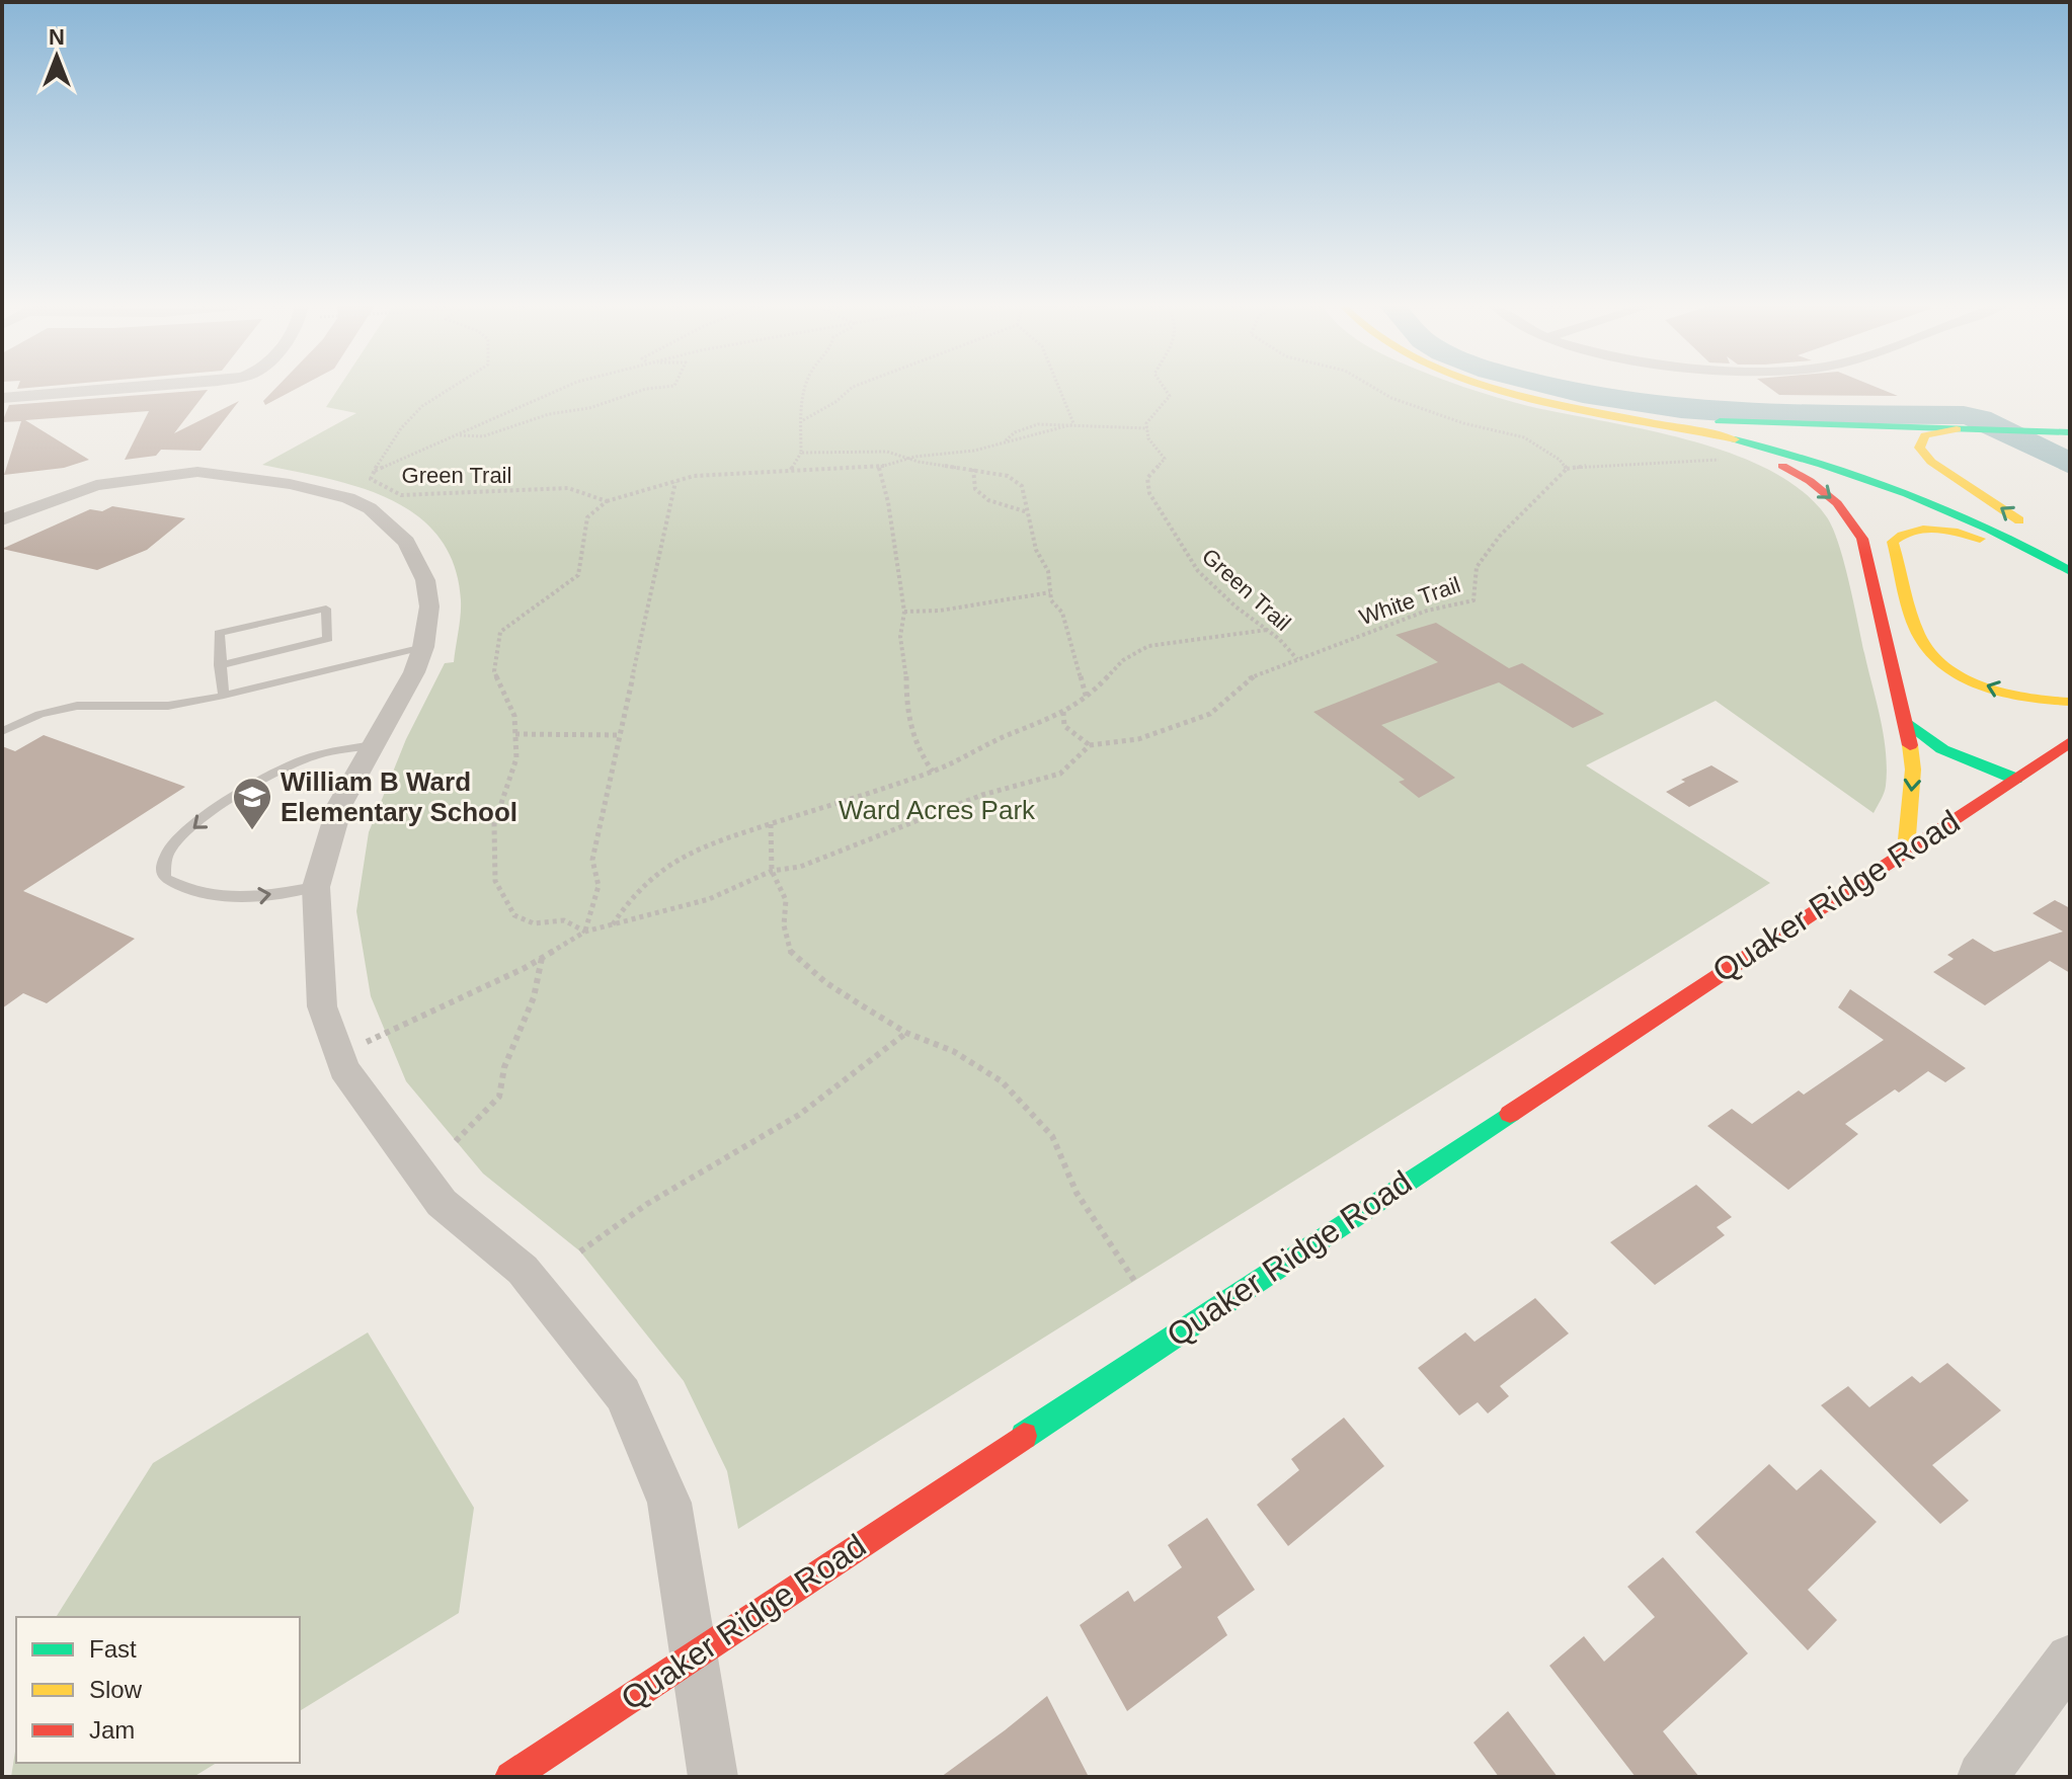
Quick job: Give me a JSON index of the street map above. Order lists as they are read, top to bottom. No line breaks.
{"streets":{"street":["Quaker Ridge Road"],"path":["Green Trail","White Trail"]},"crossings":[["Green Trail","White Trail"]],"parks":["Ward Acres Park"],"places":{"school or university":["William B Ward Elementary School"]},"legend":["Fast","Slow","Jam"],"north":"top"}
